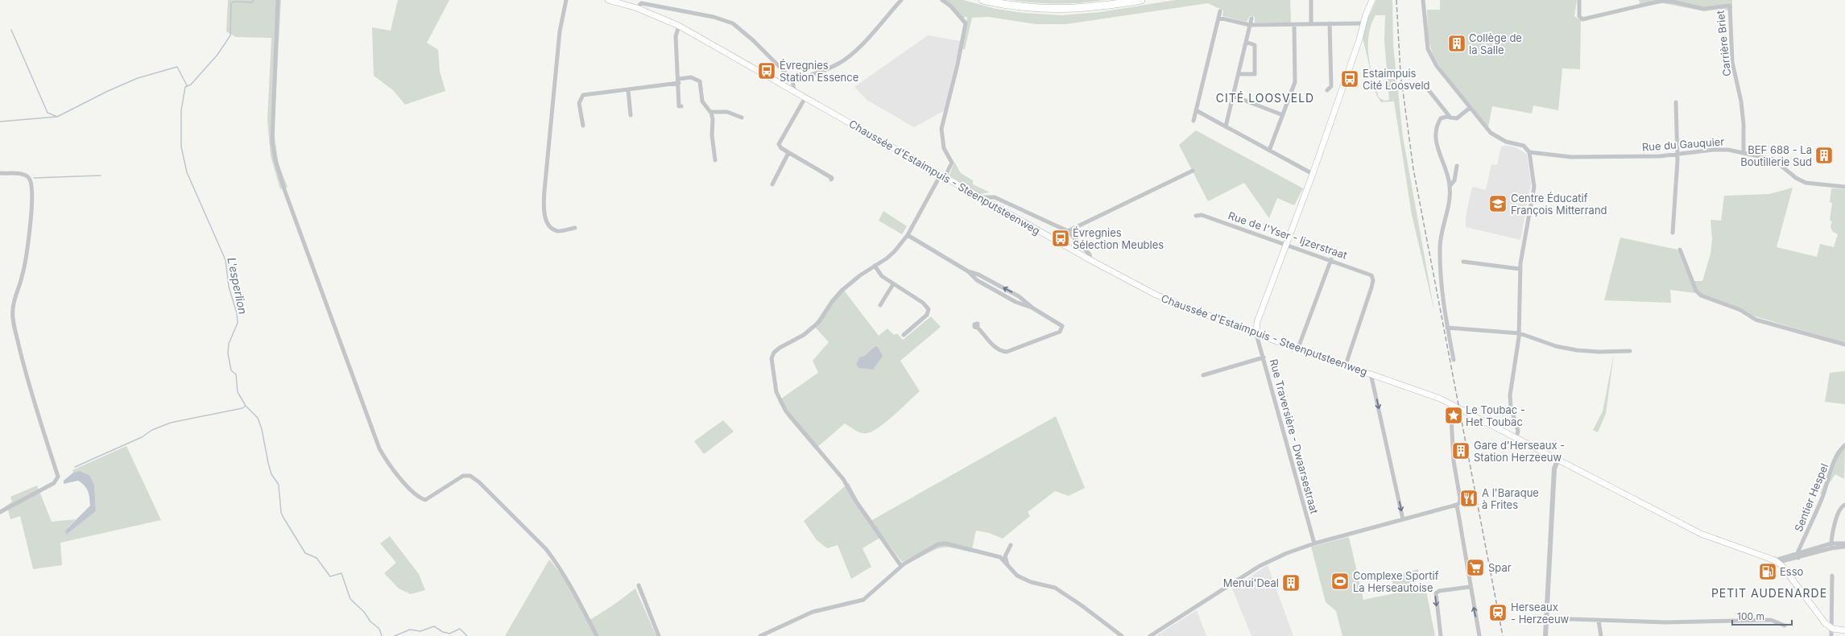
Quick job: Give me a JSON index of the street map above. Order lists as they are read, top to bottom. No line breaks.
{"streets":{"main road":["Chaussée d'Estaimpuis - Steenputsteenweg"],"street":["Carrière Briet","Rue du Gauquier","Rue de l'Yser - Ijzerstraat","Rue Traversière - Dwaarsestraat","Sentier Hespel"]},"crossings":[["Carrière Briet","Rue du Gauquier"],["Chaussée d'Estaimpuis - Steenputsteenweg","Rue de l'Yser - Ijzerstraat"],["Chaussée d'Estaimpuis - Steenputsteenweg","Rue Traversière - Dwaarsestraat"]],"districts":["CITÉ LOOSVELD","PETIT AUDENARDE"],"water":["L'esperlion"],"places":{"building":["Collège de la Salle","BEF 688 - La Boutillerie Sud","Gare d'Herseaux - Station Herzeeuw","Menui'Deal"],"bus stop":["Évregnies Station Essence","Estaimpuis Cité Loosveld","Évregnies Sélection Meubles"],"school or university":["Centre Éducatif François Mitterrand"],"place":["Le Toubac - Het Toubac"],"restaurant":["A l'Baraque à Frites"],"supermarket":["Spar"],"fuel station":["Esso"],"sports":["Complexe Sportif La Herseautoise"],"station":["Herseaux - Herzeeuw"]},"scale_bar":"100 m"}
